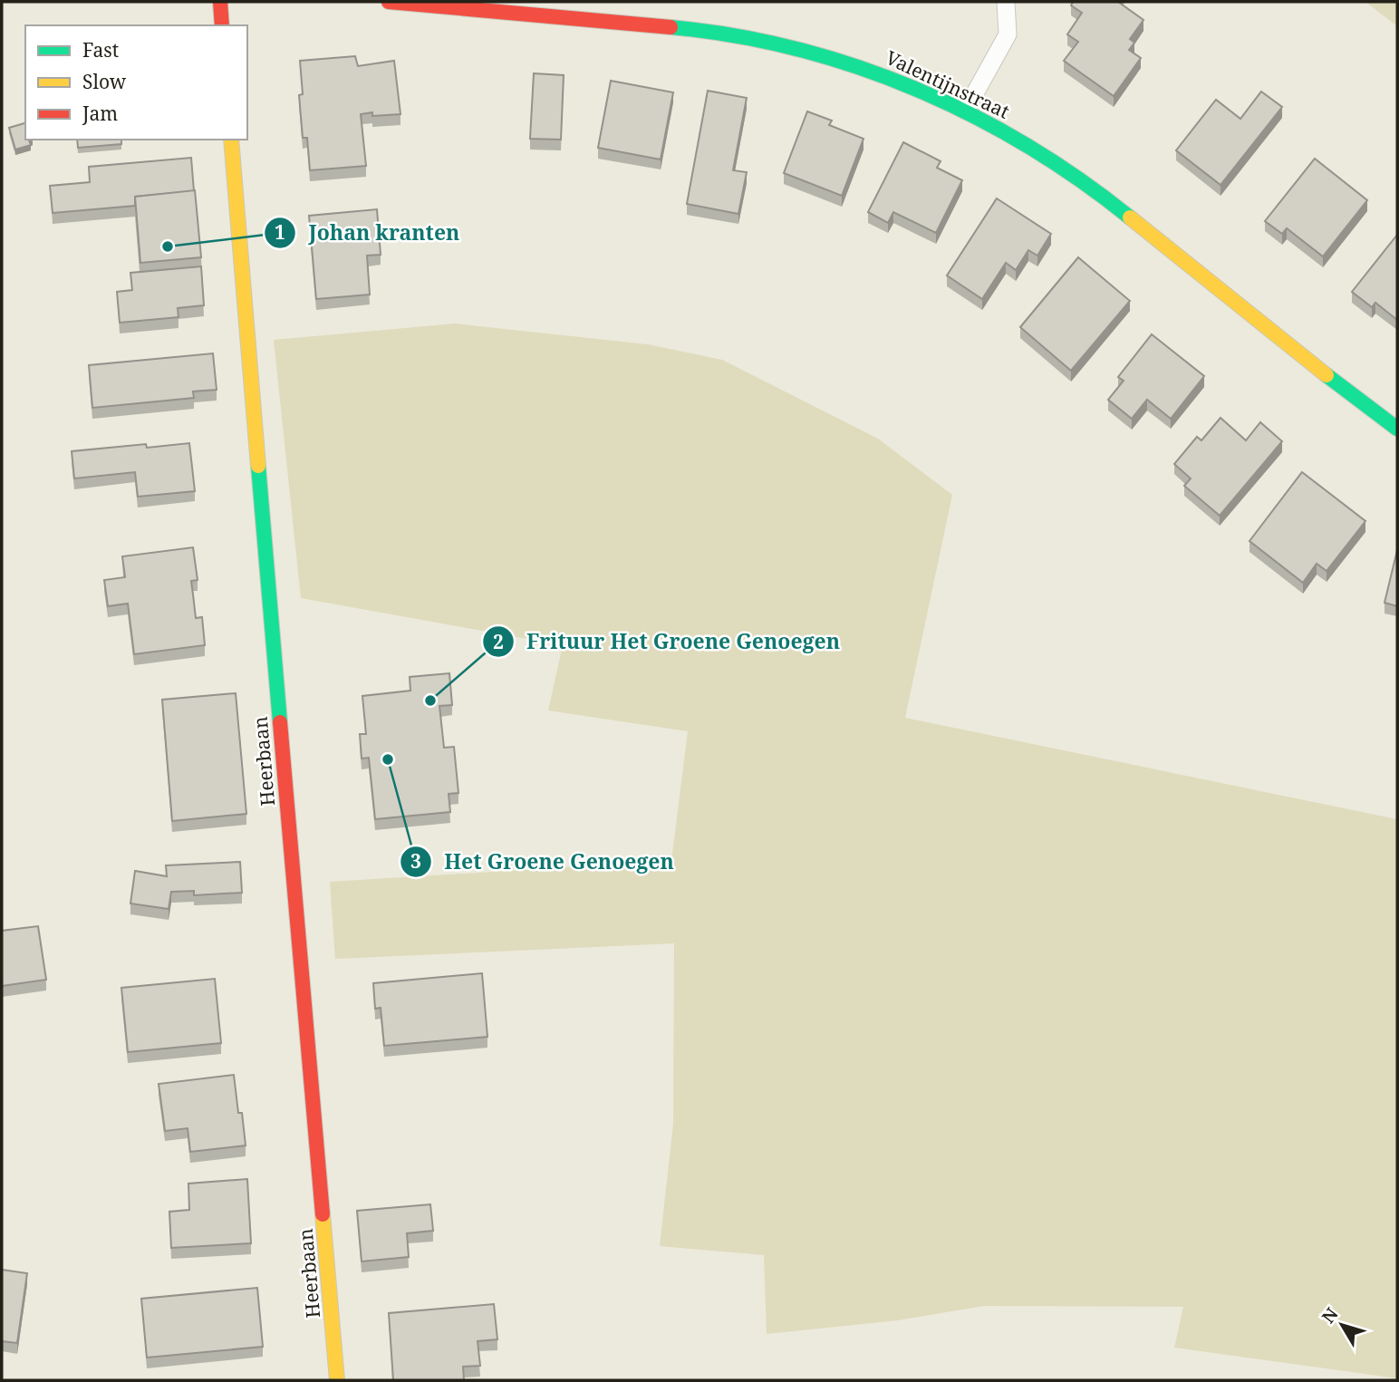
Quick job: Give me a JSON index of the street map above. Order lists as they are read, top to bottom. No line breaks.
{"streets":{"street":["Valentijnstraat","Heerbaan"]},"places":["Johan kranten","Frituur Het Groene Genoegen","Het Groene Genoegen"],"legend":["Fast","Slow","Jam"],"north":"top left"}
